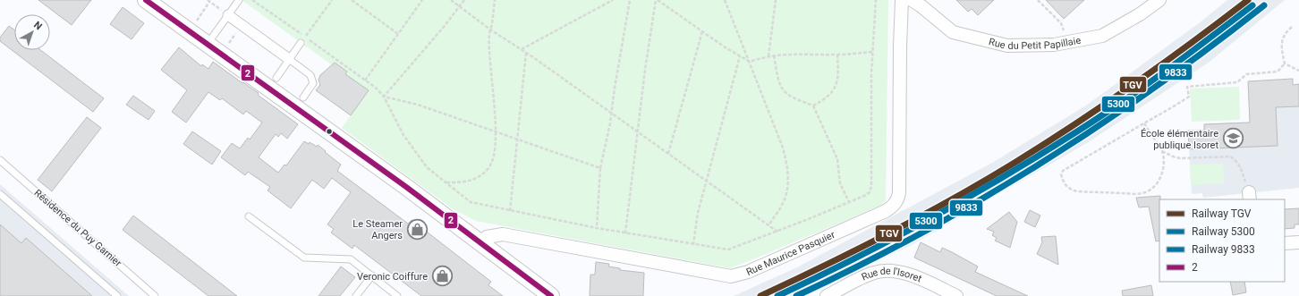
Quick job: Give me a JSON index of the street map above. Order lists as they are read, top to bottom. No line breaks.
{"streets":{"street":["Rue du Petit Papillaie","Rue Maurice Pasquier","Rue de l'Isoret"],"lane":["Résidence du Puy Garnier"]},"places":{"school or university":["École élémentaire publique Isoret"],"shop":["Le Steamer Angers","Veronic Coiffure"]},"lines":["rail line TGV","transit line 2","rail line 5300","rail line 9833"],"legend":["Railway TGV","Railway 5300","Railway 9833","2"],"north":"top right"}
